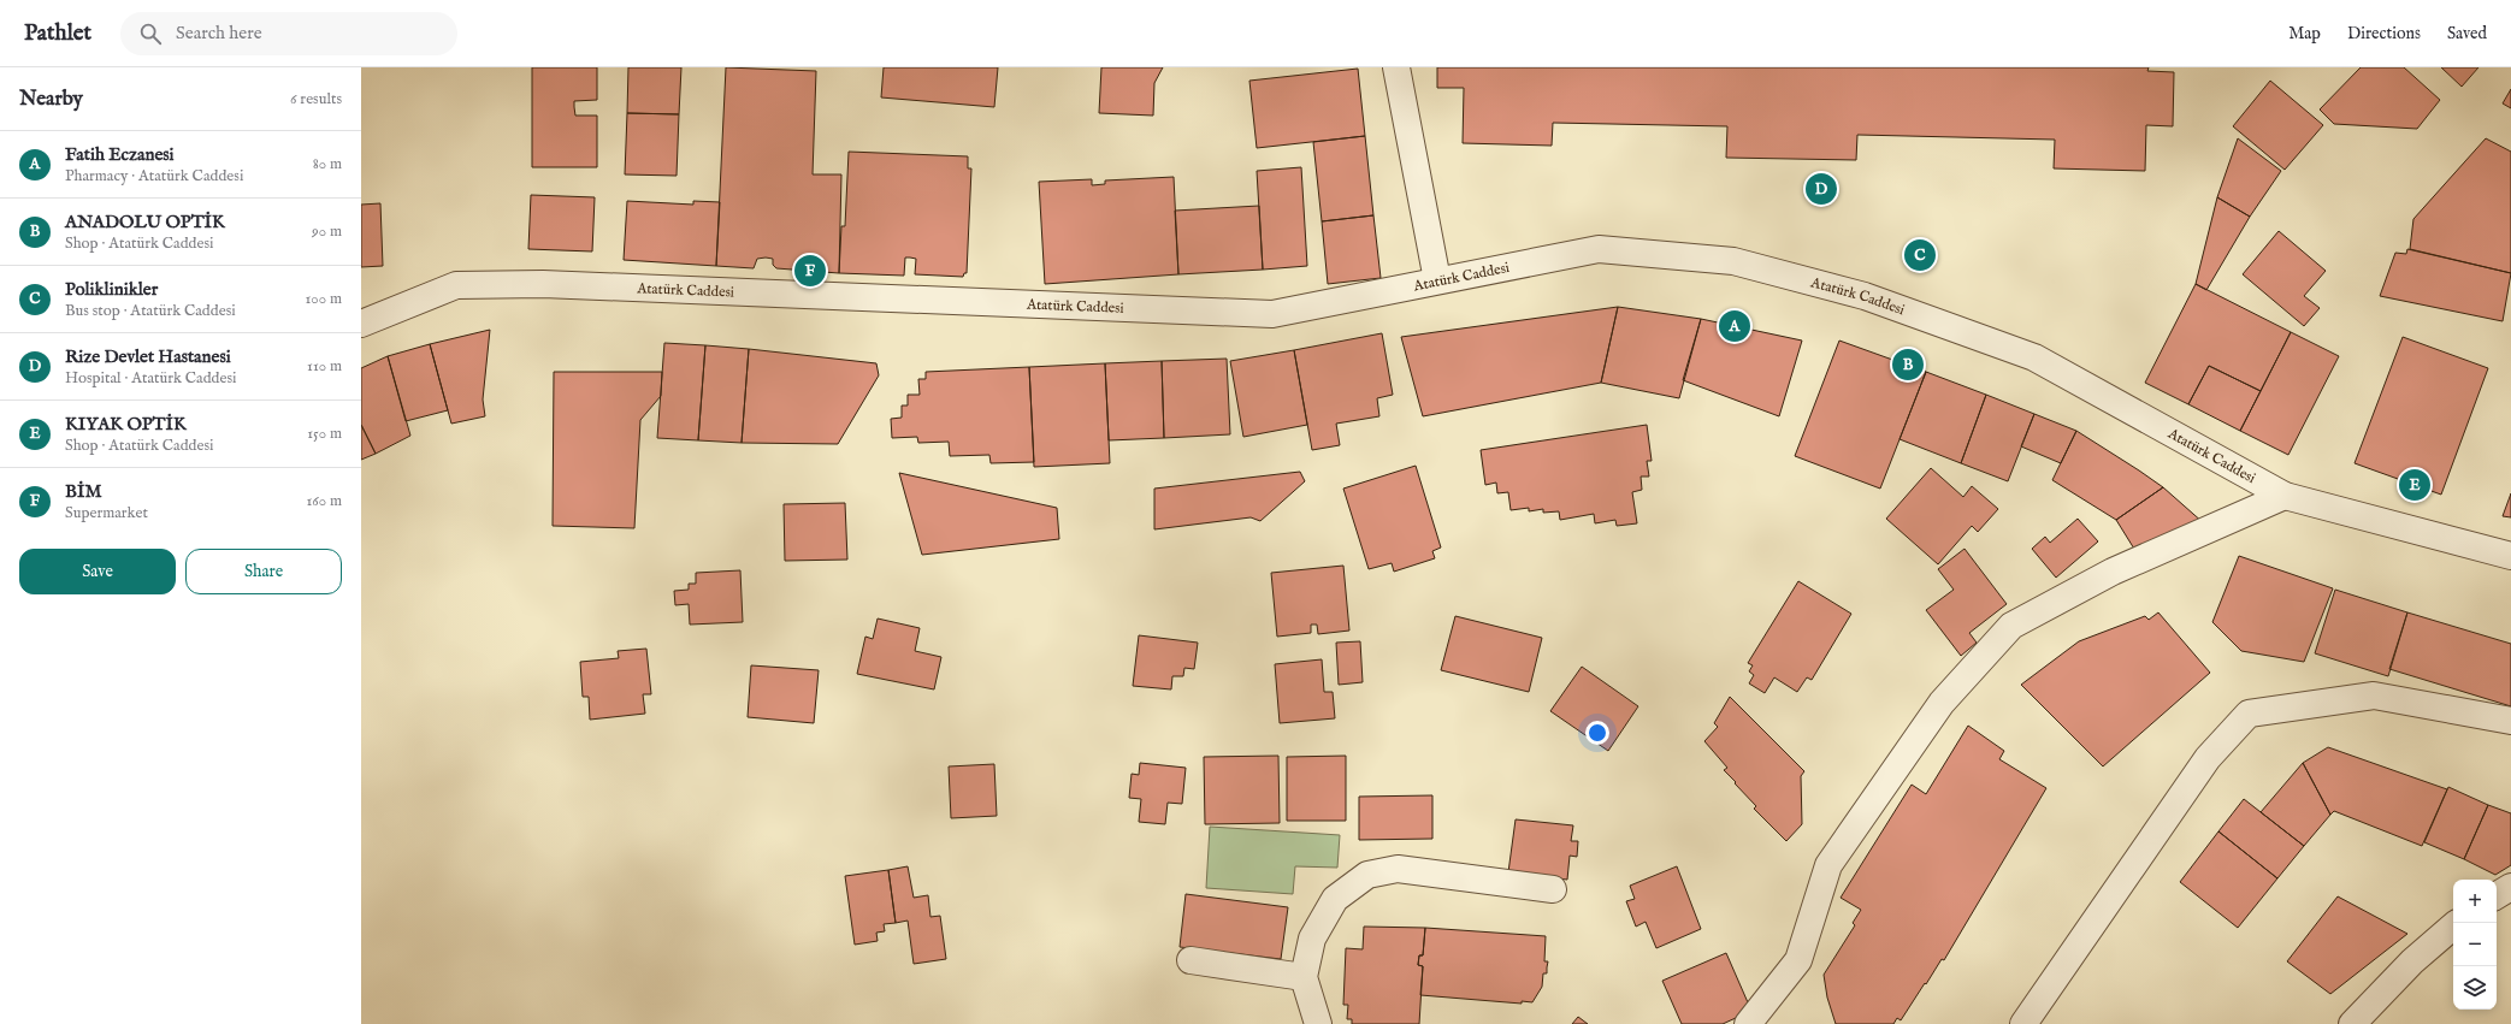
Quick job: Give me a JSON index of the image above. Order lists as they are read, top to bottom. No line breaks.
{"streets":{"street":["Atatürk Caddesi"]},"page":{"header":"Pathlet","search":"Search here","nav":["Map","Directions","Saved"],"heading":["Nearby","6 results"],"list":[{"mark":"A","name":"Fatih Eczanesi","note":"Pharmacy · Atatürk Caddesi","value":"80 m"},{"mark":"B","name":"ANADOLU OPTİK","note":"Shop · Atatürk Caddesi","value":"90 m"},{"mark":"C","name":"Poliklinikler","note":"Bus stop · Atatürk Caddesi","value":"100 m"},{"mark":"D","name":"Rize Devlet Hastanesi","note":"Hospital · Atatürk Caddesi","value":"110 m"},{"mark":"E","name":"KIYAK OPTİK","note":"Shop · Atatürk Caddesi","value":"150 m"},{"mark":"F","name":"BİM","note":"Supermarket","value":"160 m"}],"pins":["D","C","F","A","B","E"],"buttons":["Save","Share"],"map_buttons":["+","−"]}}
